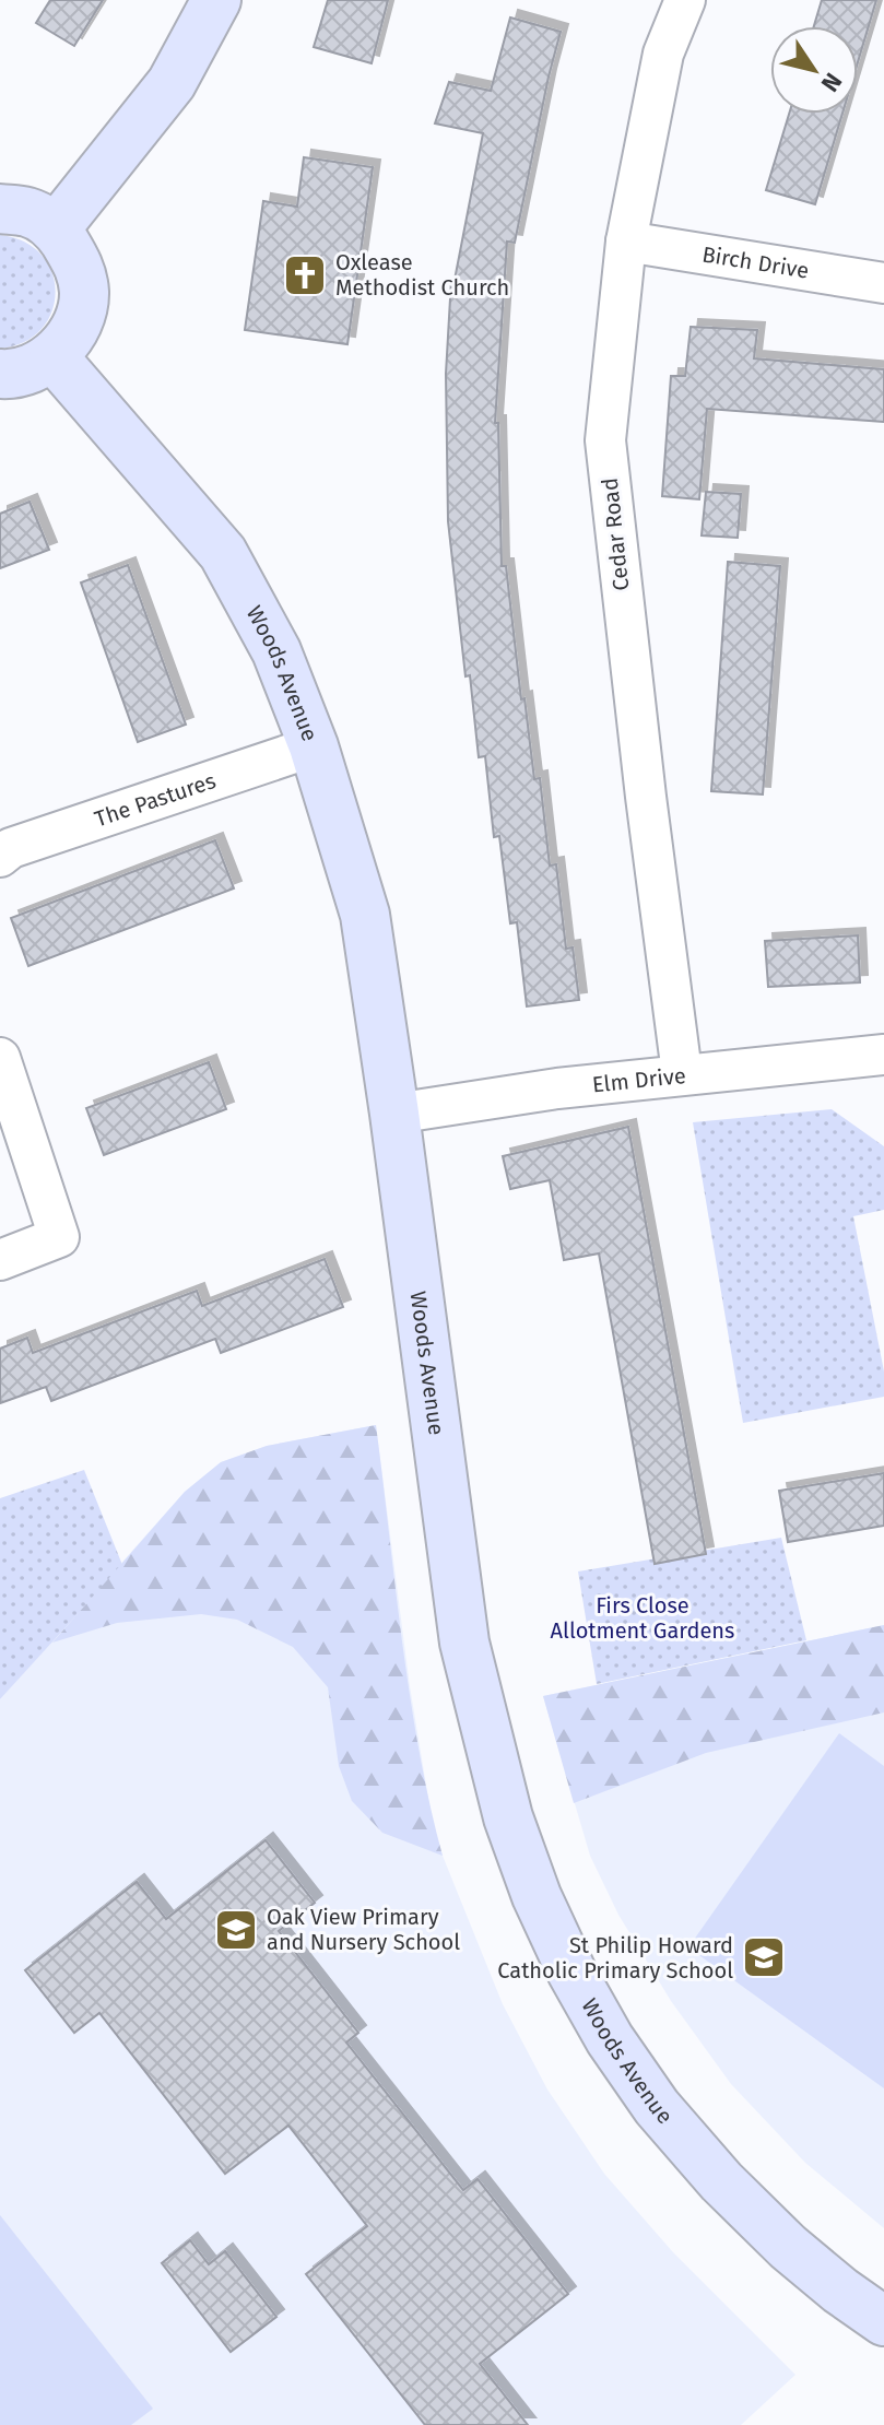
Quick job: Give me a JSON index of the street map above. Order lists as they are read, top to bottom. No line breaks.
{"streets":{"street":["Birch Drive","Cedar Road","Woods Avenue","The Pastures","Elm Drive"]},"crossings":[["Birch Drive","Cedar Road"],["Cedar Road","Elm Drive"],["Woods Avenue","The Pastures"],["Woods Avenue","Elm Drive"]],"parks":["Firs Close Allotment Gardens"],"places":{"church":["Oxlease Methodist Church"],"school or university":["Oak View Primary and Nursery School","St Philip Howard Catholic Primary School"]},"north":"bottom right"}
